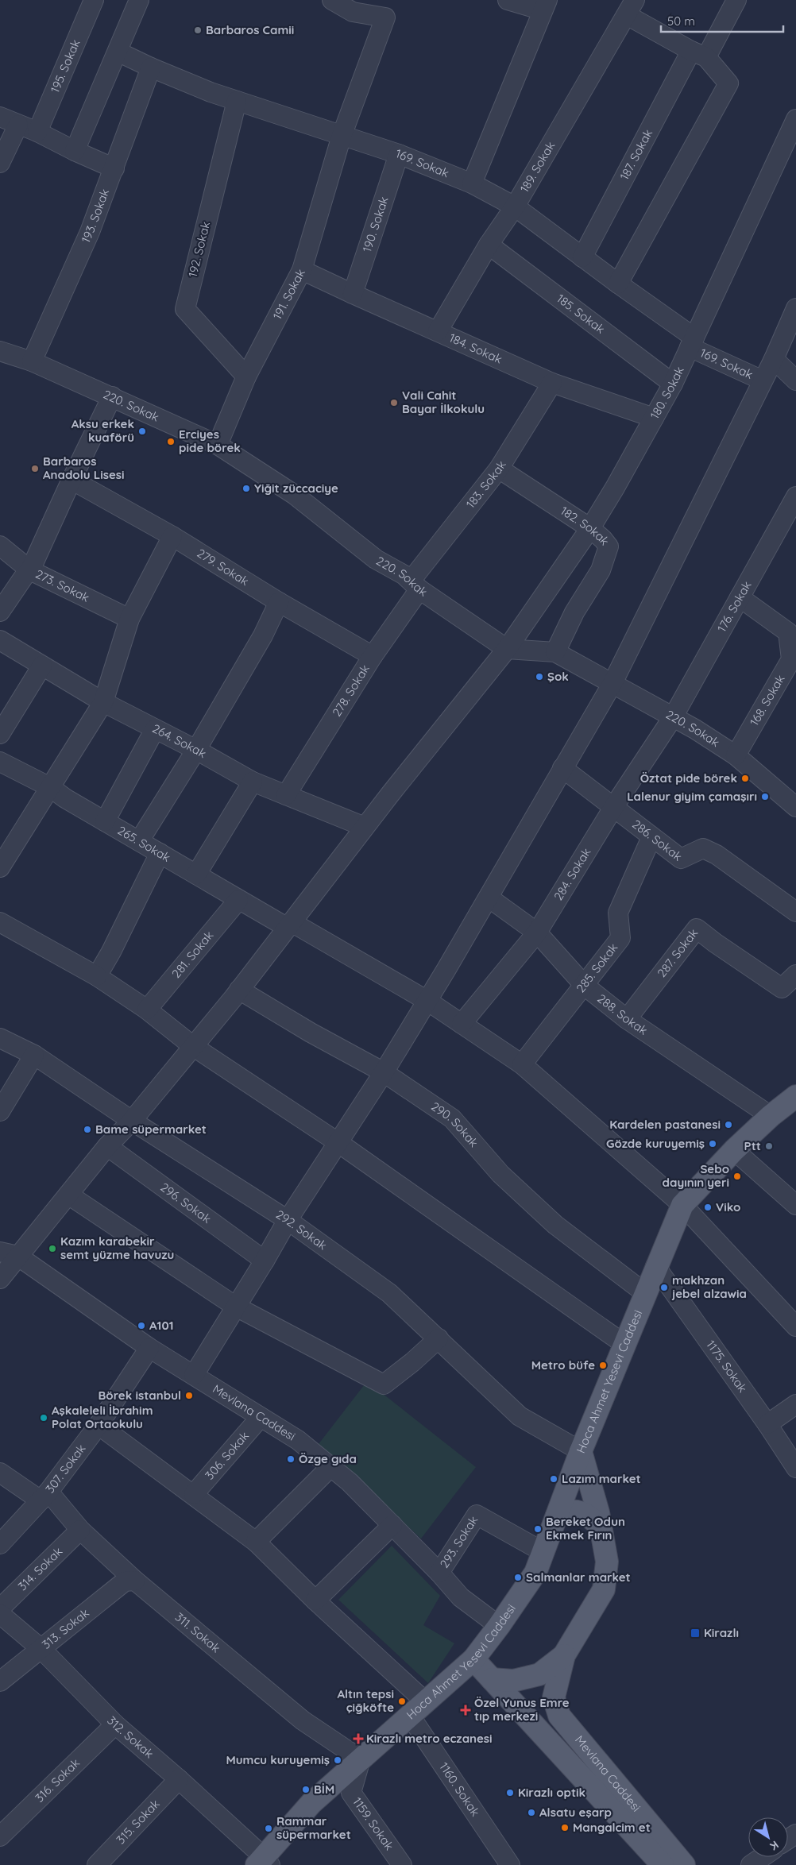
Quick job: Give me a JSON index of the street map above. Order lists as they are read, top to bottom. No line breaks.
{"streets":{"main road":["Hoca Ahmet Yesevi Caddesi","Mevlana Caddesi"],"street":["195. Sokak","187. Sokak","169. Sokak","189. Sokak","193. Sokak","190. Sokak","192. Sokak","191. Sokak","185. Sokak","184. Sokak","180. Sokak","220. Sokak","183. Sokak","182. Sokak","279. Sokak","273. Sokak","176. Sokak","278. Sokak","168. Sokak","264. Sokak","286. Sokak","265. Sokak","284. Sokak","281. Sokak","287. Sokak","285. Sokak","288. Sokak","290. Sokak","296. Sokak","292. Sokak","1175. Sokak","306. Sokak","307. Sokak","293. Sokak","314. Sokak","313. Sokak","311. Sokak","312. Sokak","316. Sokak","1160. Sokak","315. Sokak","1159. Sokak"]},"crossings":[["187. Sokak","169. Sokak"],["169. Sokak","189. Sokak"],["169. Sokak","193. Sokak"],["169. Sokak","190. Sokak"],["169. Sokak","192. Sokak"],["169. Sokak","191. Sokak"],["169. Sokak","180. Sokak"],["189. Sokak","185. Sokak"],["189. Sokak","184. Sokak"],["193. Sokak","220. Sokak"],["190. Sokak","184. Sokak"],["192. Sokak","191. Sokak"],["191. Sokak","184. Sokak"],["191. Sokak","220. Sokak"],["185. Sokak","180. Sokak"],["184. Sokak","180. Sokak"],["184. Sokak","183. Sokak"],["180. Sokak","220. Sokak"],["180. Sokak","182. Sokak"],["180. Sokak","264. Sokak"],["180. Sokak","265. Sokak"],["180. Sokak","290. Sokak"],["180. Sokak","296. Sokak"],["180. Sokak","292. Sokak"],["180. Sokak","Mevlana Caddesi"],["220. Sokak","183. Sokak"],["220. Sokak","182. Sokak"],["220. Sokak","176. Sokak"],["220. Sokak","278. Sokak"],["220. Sokak","168. Sokak"],["220. Sokak","284. Sokak"],["183. Sokak","182. Sokak"],["183. Sokak","278. Sokak"],["279. Sokak","278. Sokak"],["176. Sokak","168. Sokak"],["176. Sokak","284. Sokak"],["278. Sokak","264. Sokak"],["286. Sokak","284. Sokak"],["286. Sokak","285. Sokak"],["265. Sokak","284. Sokak"],["265. Sokak","281. Sokak"],["265. Sokak","285. Sokak"],["265. Sokak","Hoca Ahmet Yesevi Caddesi"],["284. Sokak","288. Sokak"],["287. Sokak","288. Sokak"],["285. Sokak","288. Sokak"],["288. Sokak","Hoca Ahmet Yesevi Caddesi"],["290. Sokak","Hoca Ahmet Yesevi Caddesi"],["292. Sokak","Hoca Ahmet Yesevi Caddesi"],["292. Sokak","Mevlana Caddesi"],["1175. Sokak","Hoca Ahmet Yesevi Caddesi"],["Hoca Ahmet Yesevi Caddesi","Mevlana Caddesi"],["Hoca Ahmet Yesevi Caddesi","293. Sokak"],["Hoca Ahmet Yesevi Caddesi","311. Sokak"],["Hoca Ahmet Yesevi Caddesi","312. Sokak"],["Hoca Ahmet Yesevi Caddesi","1160. Sokak"],["Hoca Ahmet Yesevi Caddesi","1159. Sokak"],["Mevlana Caddesi","306. Sokak"],["Mevlana Caddesi","307. Sokak"],["Mevlana Caddesi","293. Sokak"],["306. Sokak","1160. Sokak"],["307. Sokak","311. Sokak"],["307. Sokak","1160. Sokak"],["314. Sokak","311. Sokak"],["313. Sokak","311. Sokak"],["313. Sokak","312. Sokak"],["311. Sokak","1159. Sokak"],["312. Sokak","316. Sokak"],["312. Sokak","315. Sokak"]],"places":{"other":["Barbaros Camii","Vali Cahit Bayar İlkokulu","Aksu erkek kuaförü","Erciyes pide börek","Barbaros Anadolu Lisesi","Yiğit züccaciye","Şok","Öztat pide börek","Lalenur giyim çamaşırı","Kardelen pastanesi","Bame süpermarket","Gözde kuruyemiş","Ptt","Sebo dayının yeri","Viko","Kazım karabekir semt yüzme havuzu","makhzan jebel alzawia","A101","Metro büfe","Börek istanbul","Aşkaleleli İbrahim Polat Ortaokulu","Özge gıda","Lazım market","Bereket Odun Ekmek Fırın","Salmanlar market","Altın tepsi çiğköfte","Mumcu kuruyemiş","BİM","Kirazlı optik","Alsatu eşarp","Mangalcim et","Rammar süpermarket"],"transit":["Kirazlı"],"health":["Özel Yunus Emre tıp merkezi","Kirazlı metro eczanesi"]},"scale_bar":"50 m","north":"bottom right"}
